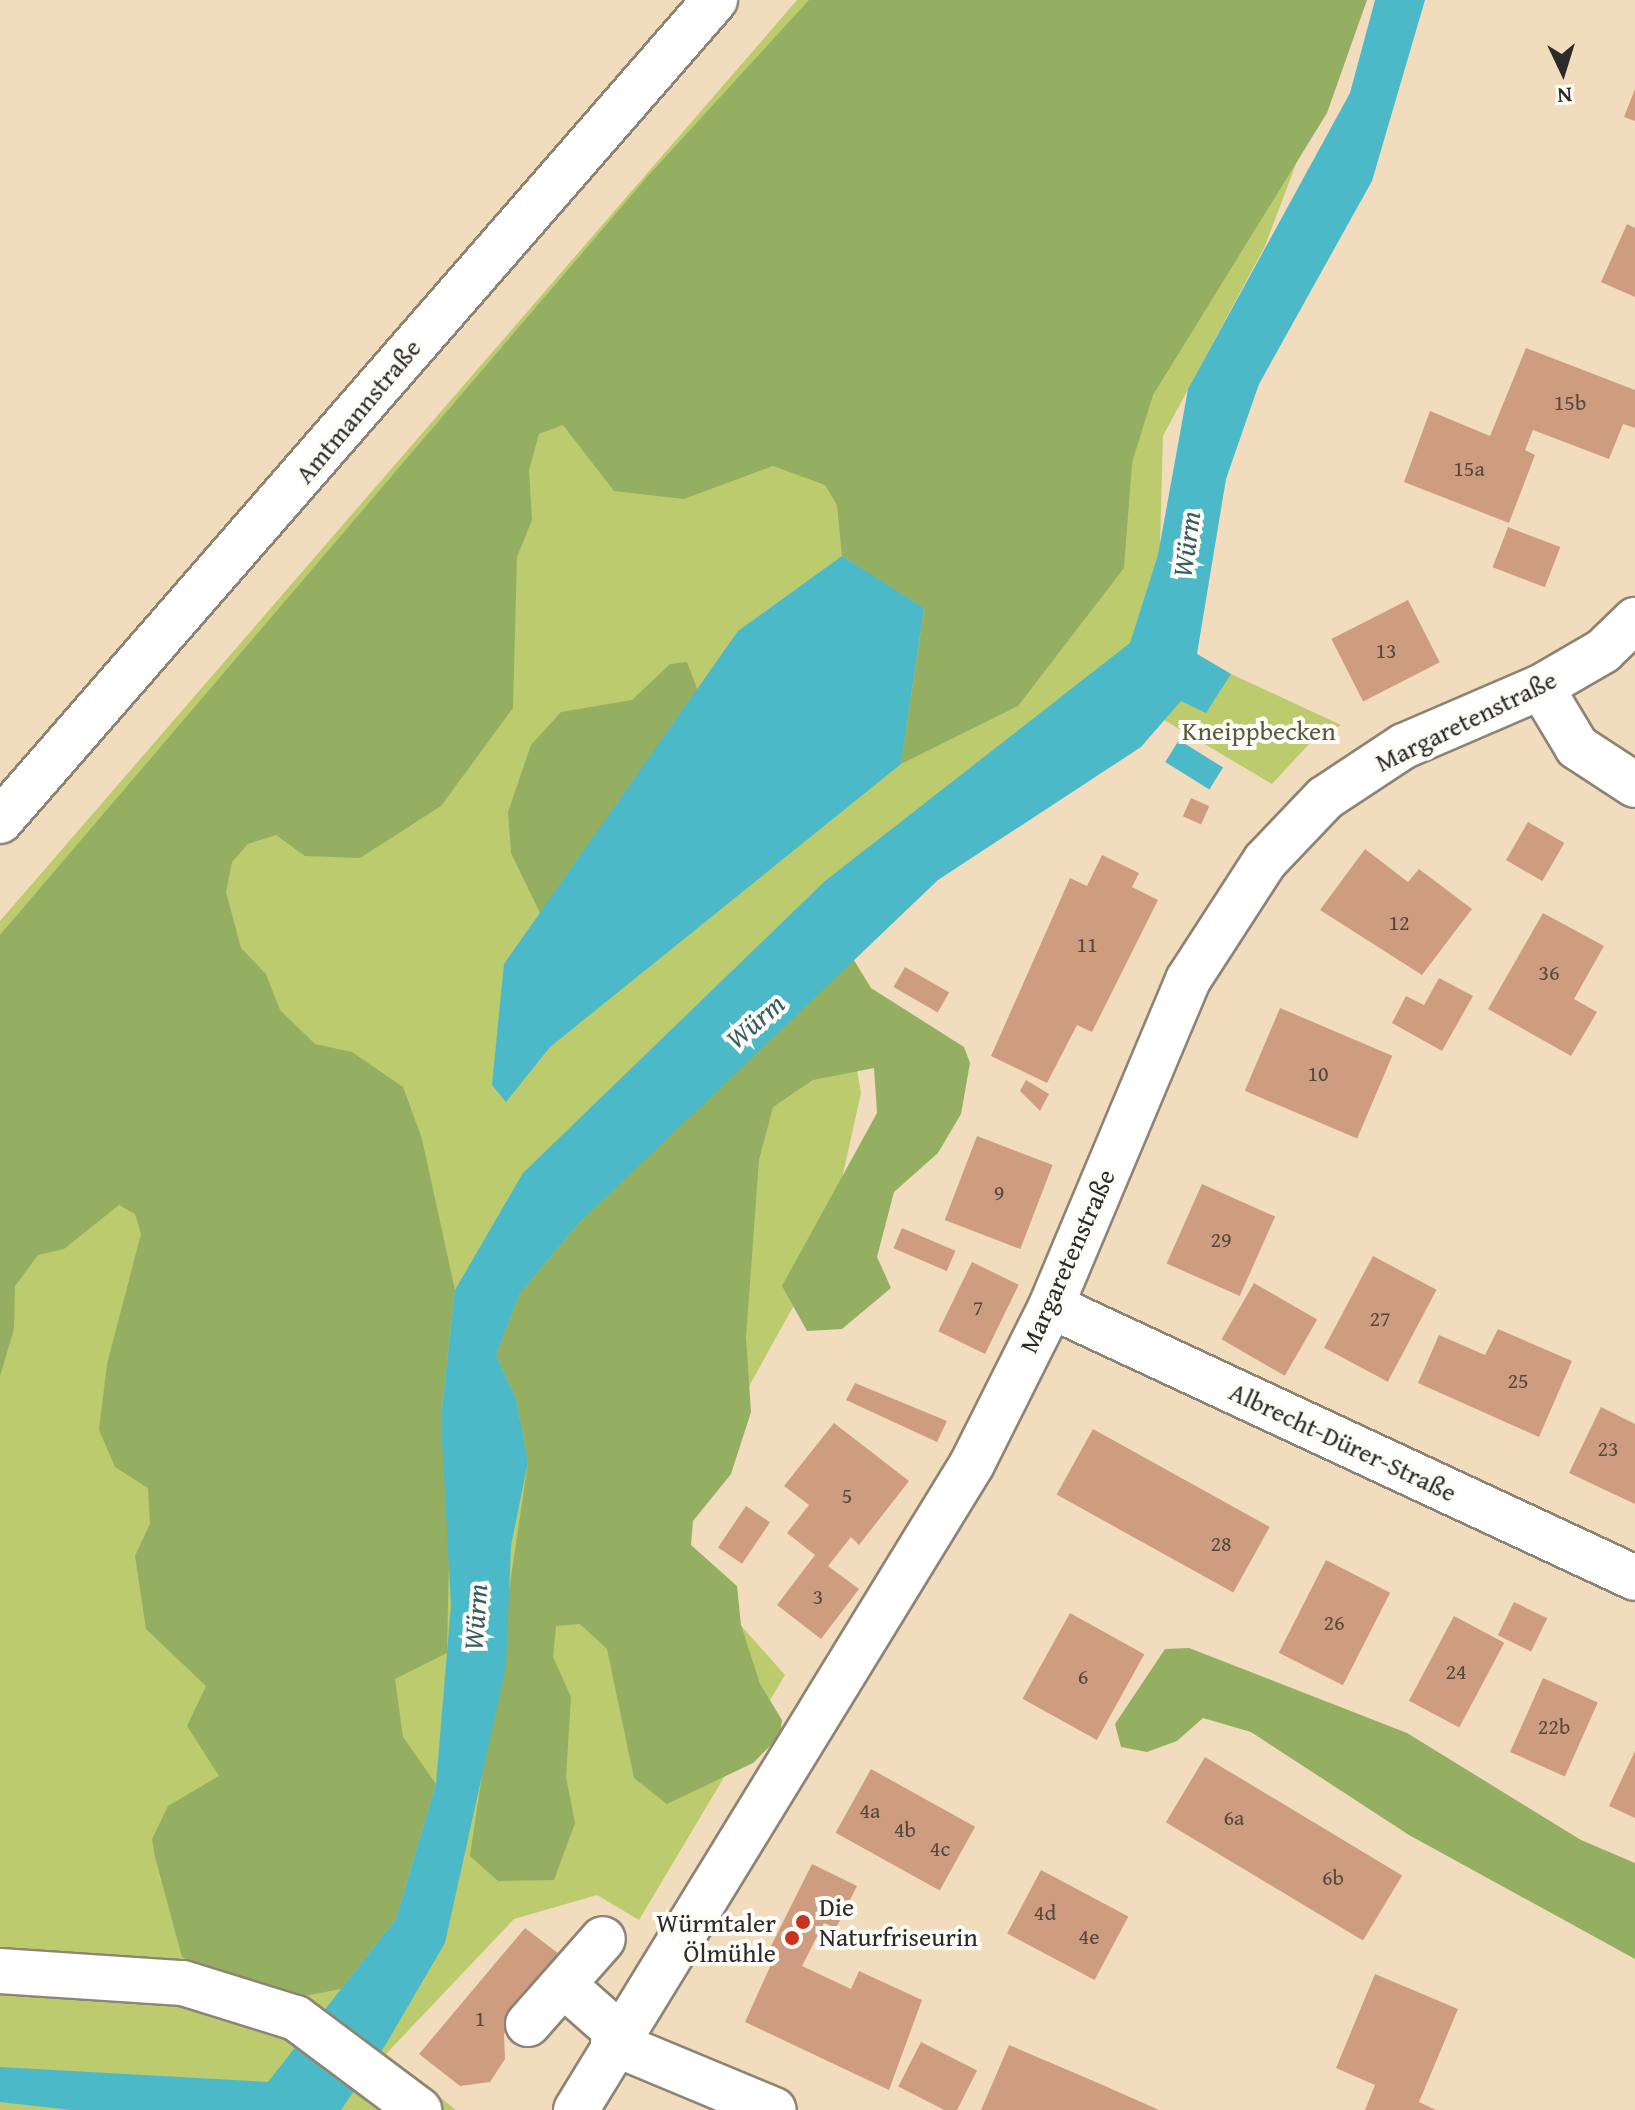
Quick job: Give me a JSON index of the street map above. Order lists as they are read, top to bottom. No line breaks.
{"streets":{"street":["Amtmannstraße","Margaretenstraße","Albrecht-Dürer-Straße"]},"crossings":[["Margaretenstraße","Albrecht-Dürer-Straße"]],"water":["Würm"],"parks":["Kneippbecken"],"places":["Die Naturfriseurin","Würmtaler Ölmühle"],"house_numbers":["15b","15a","13","12","11","36","10","9","29","7","27","25","23","5","28","3","26","24","6","22b","4a","6a","4b","4c","6b","4d","4e","1"],"north":"bottom"}
